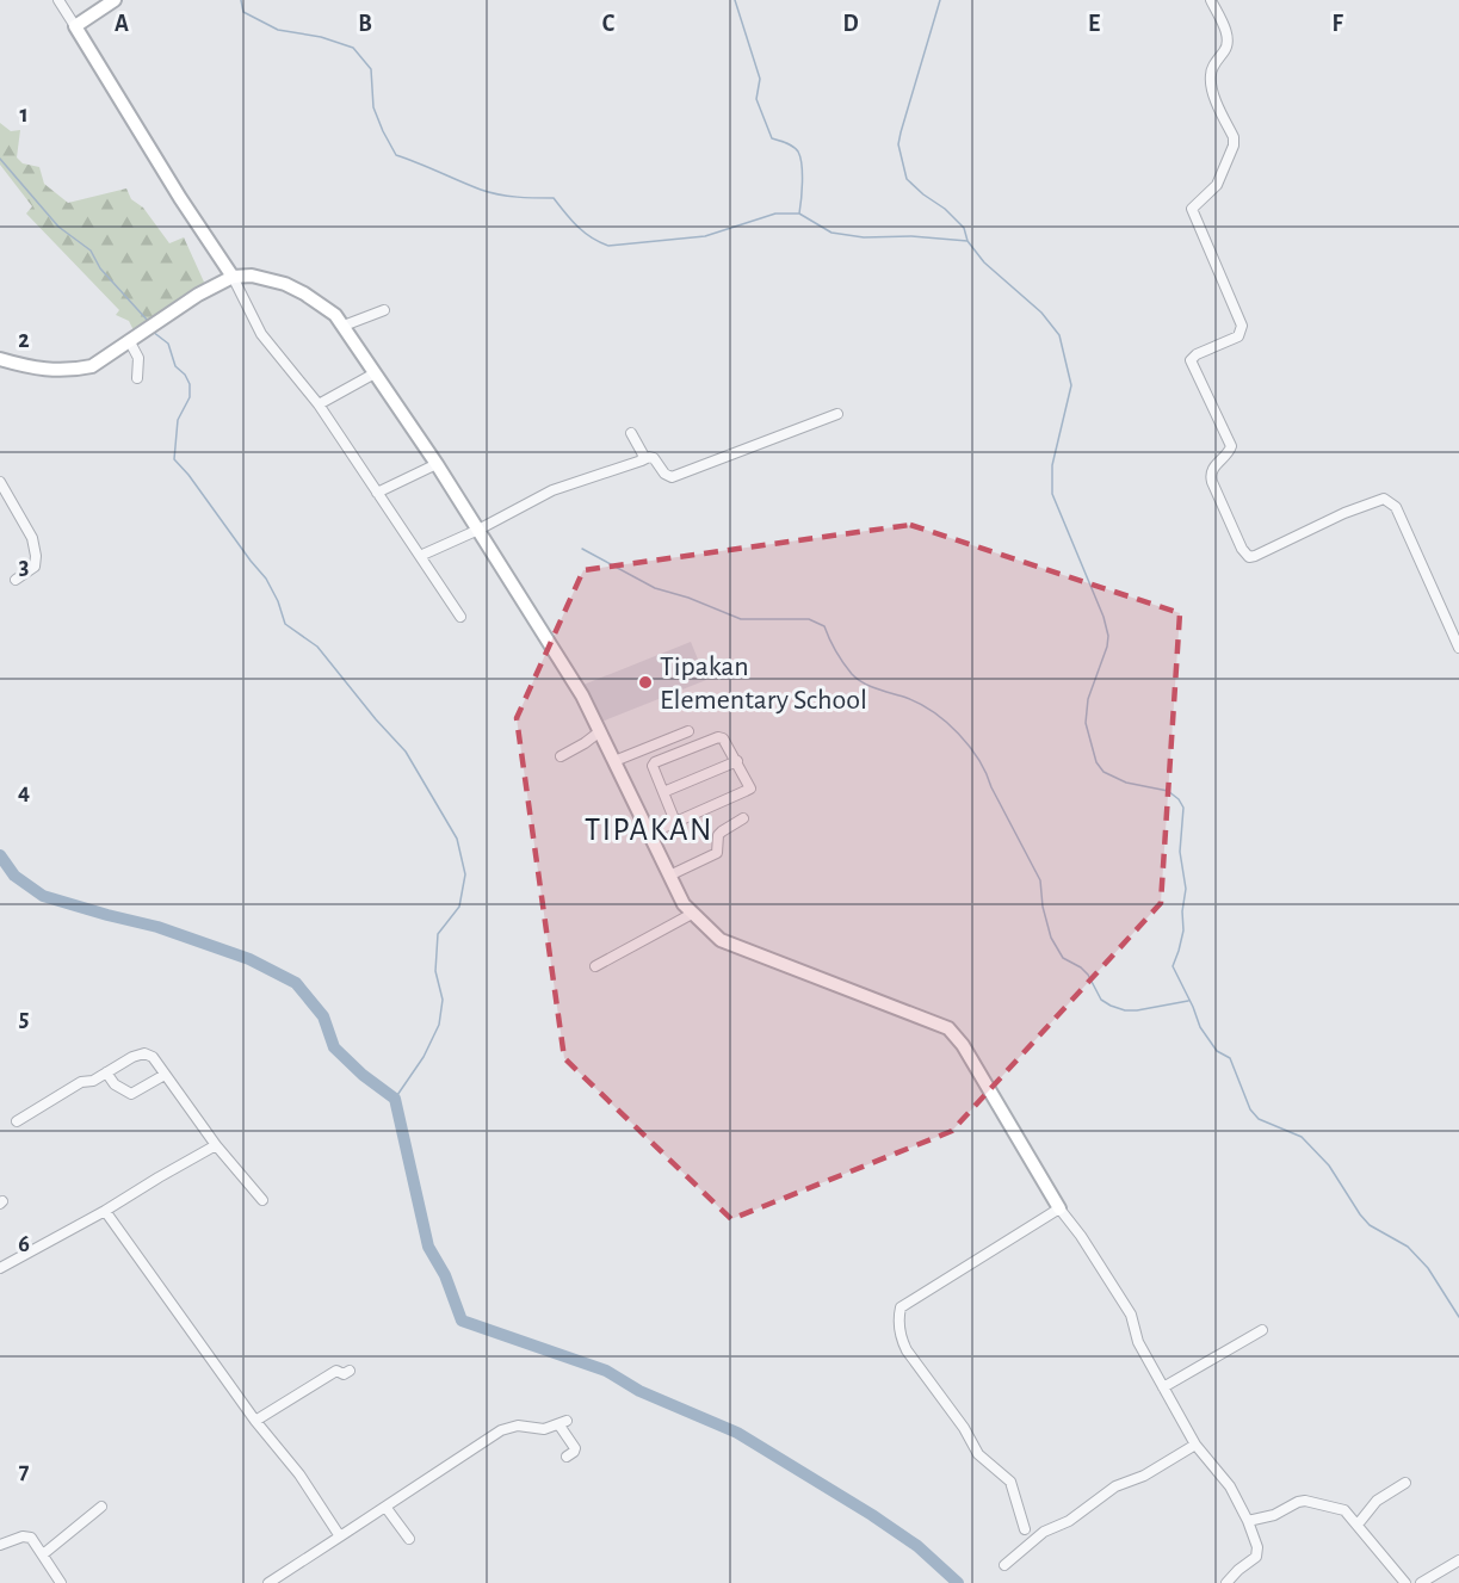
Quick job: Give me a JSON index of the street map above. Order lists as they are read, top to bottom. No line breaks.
{"districts":["TIPAKAN"],"places":["Tipakan Elementary School"],"grid":{"columns":["A","B","C","D","E","F"],"rows":["1","2","3","4","5","6","7"]}}
